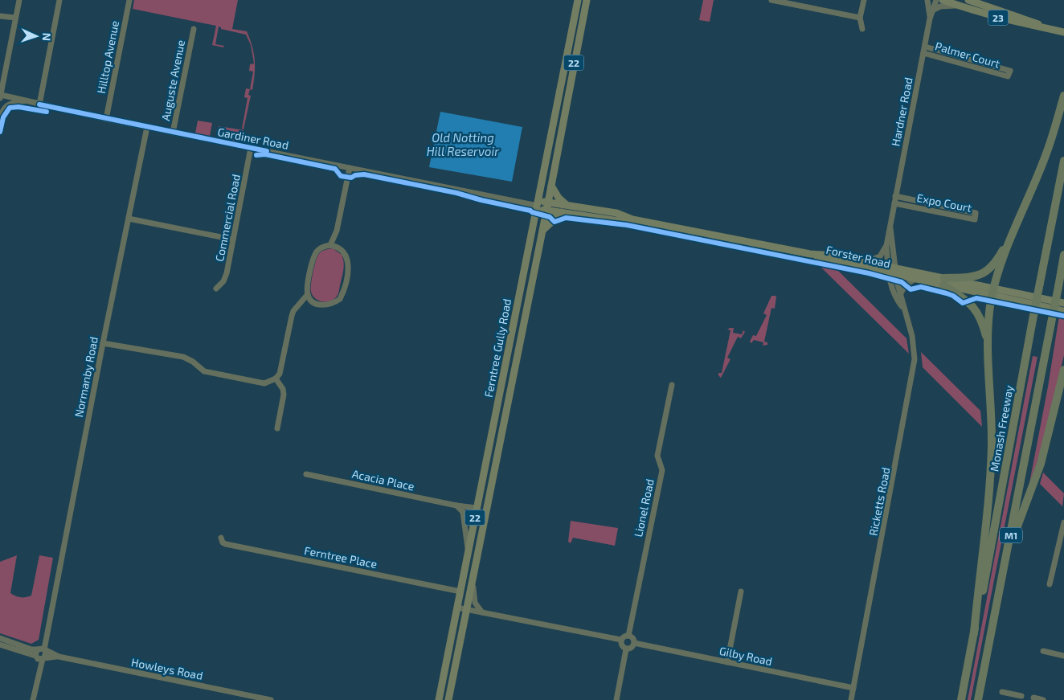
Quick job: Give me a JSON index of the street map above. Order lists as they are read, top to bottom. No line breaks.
{"streets":{"highway":["Monash Freeway","M1"],"main road":["23","22","Forster Road","Ferntree Gully Road"],"street":["Palmer Court","Hilltop Avenue","Auguste Avenue","Hardner Road","Gardiner Road","Expo Court","Commercial Road","Normanby Road","Acacia Place","Ricketts Road","Lionel Road","Ferntree Place","Gilby Road","Howleys Road"]},"crossings":[["Palmer Court","Hardner Road"],["Hilltop Avenue","Gardiner Road"],["Auguste Avenue","Gardiner Road"],["Hardner Road","Expo Court"],["Hardner Road","Forster Road"],["Hardner Road","Ricketts Road"],["Gardiner Road","Commercial Road"],["Gardiner Road","Forster Road"],["Gardiner Road","Ferntree Gully Road"],["Gardiner Road","Normanby Road"],["Forster Road","Ferntree Gully Road"],["Forster Road","Ricketts Road"],["Ferntree Gully Road","Acacia Place"],["Ferntree Gully Road","Ferntree Place"],["Normanby Road","Howleys Road"],["Ricketts Road","Gilby Road"],["Lionel Road","Gilby Road"]],"water":["Old Notting Hill Reservoir"],"north":"right"}
